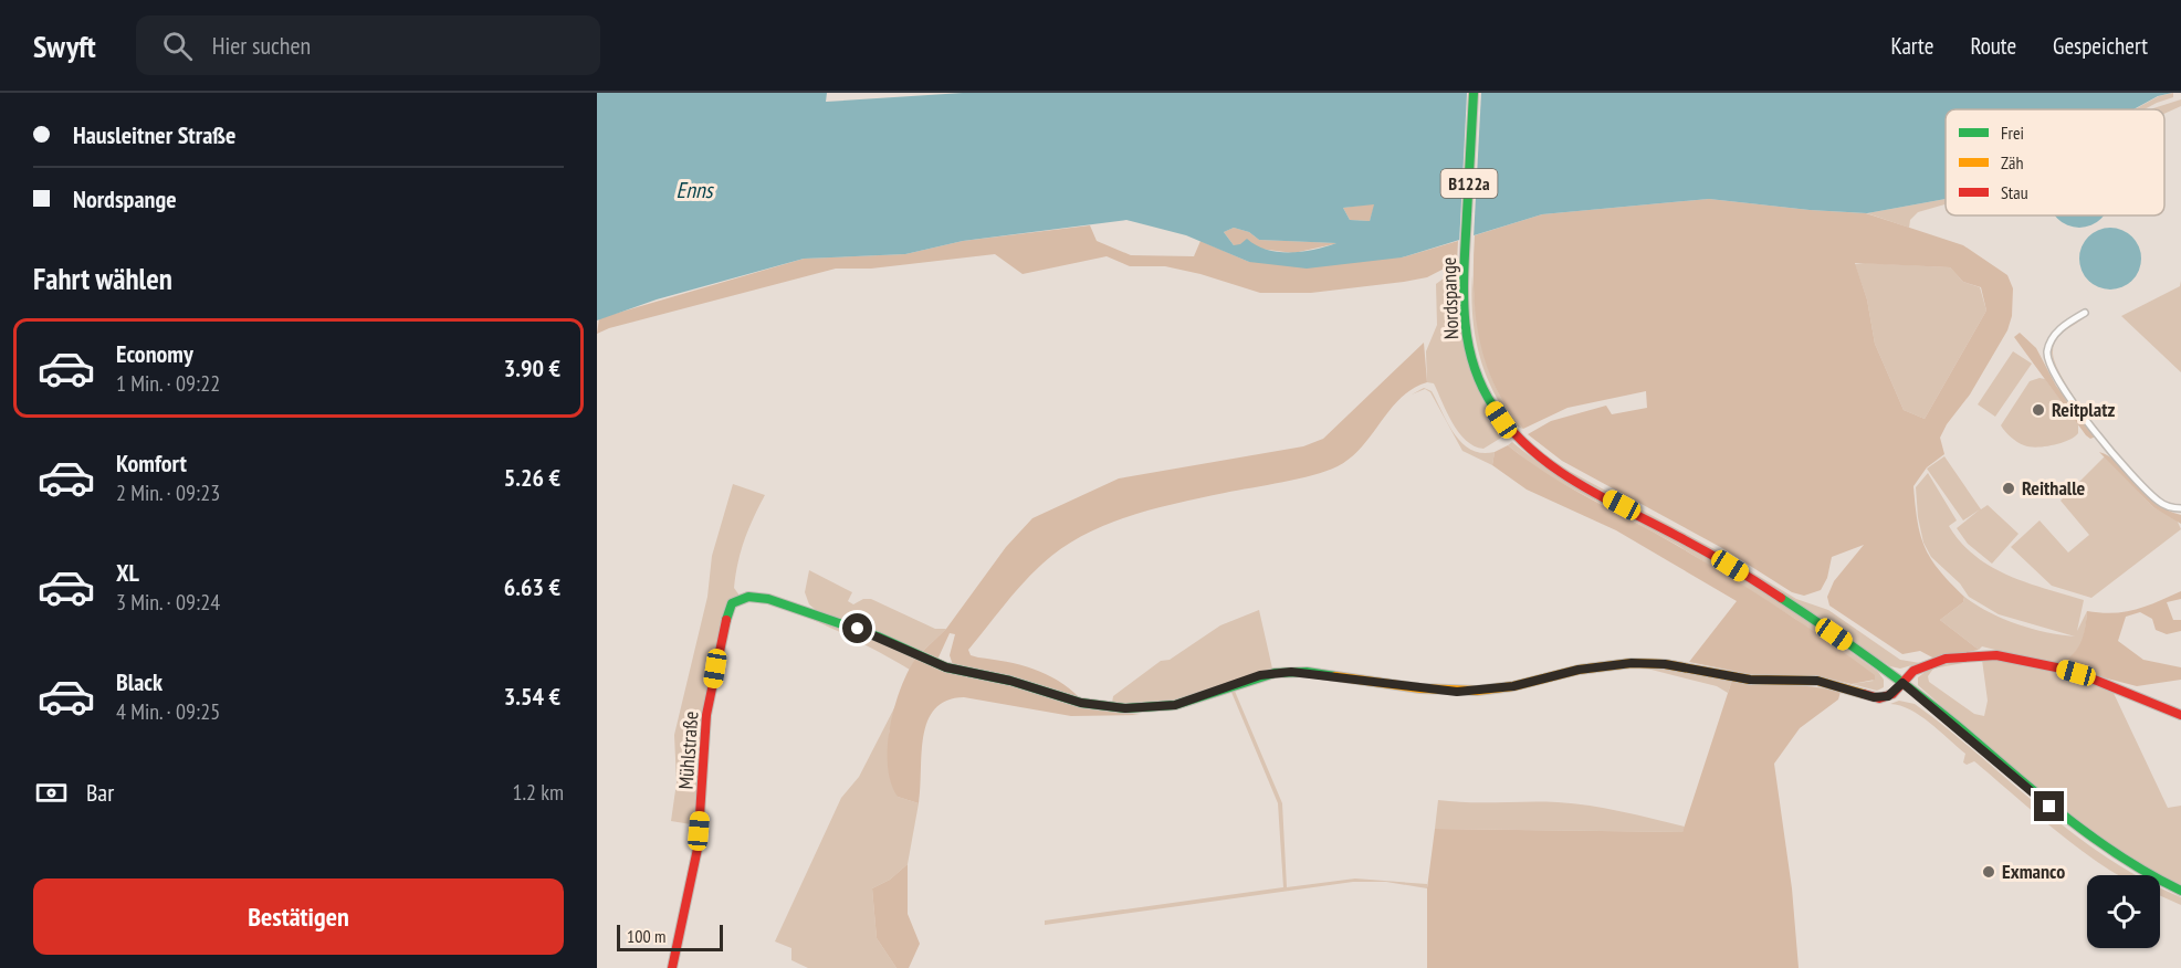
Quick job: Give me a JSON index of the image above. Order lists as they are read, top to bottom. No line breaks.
{"streets":{"street":["B122a","Nordspange","Mühlstraße"]},"crossings":[["Nordspange","Mühlstraße"]],"water":["Enns"],"places":["Reitplatz","Reithalle","Exmanco"],"legend":["Frei","Zäh","Stau"],"scale_bar":"100 m","page":{"header":"Swyft","search":"Hier suchen","nav":["Karte","Route","Gespeichert"],"banner":["Hausleitner Straße","Nordspange"],"heading":"Fahrt wählen","list":[{"name":"Economy","note":"1 Min. · 09:22","value":"3.90 €"},{"name":"Komfort","note":"2 Min. · 09:23","value":"5.26 €"},{"name":"XL","note":"3 Min. · 09:24","value":"6.63 €"},{"name":"Black","note":"4 Min. · 09:25","value":"3.54 €"}],"pay":["Bar","1.2 km"],"buttons":"Bestätigen","scale":"100 m"}}
